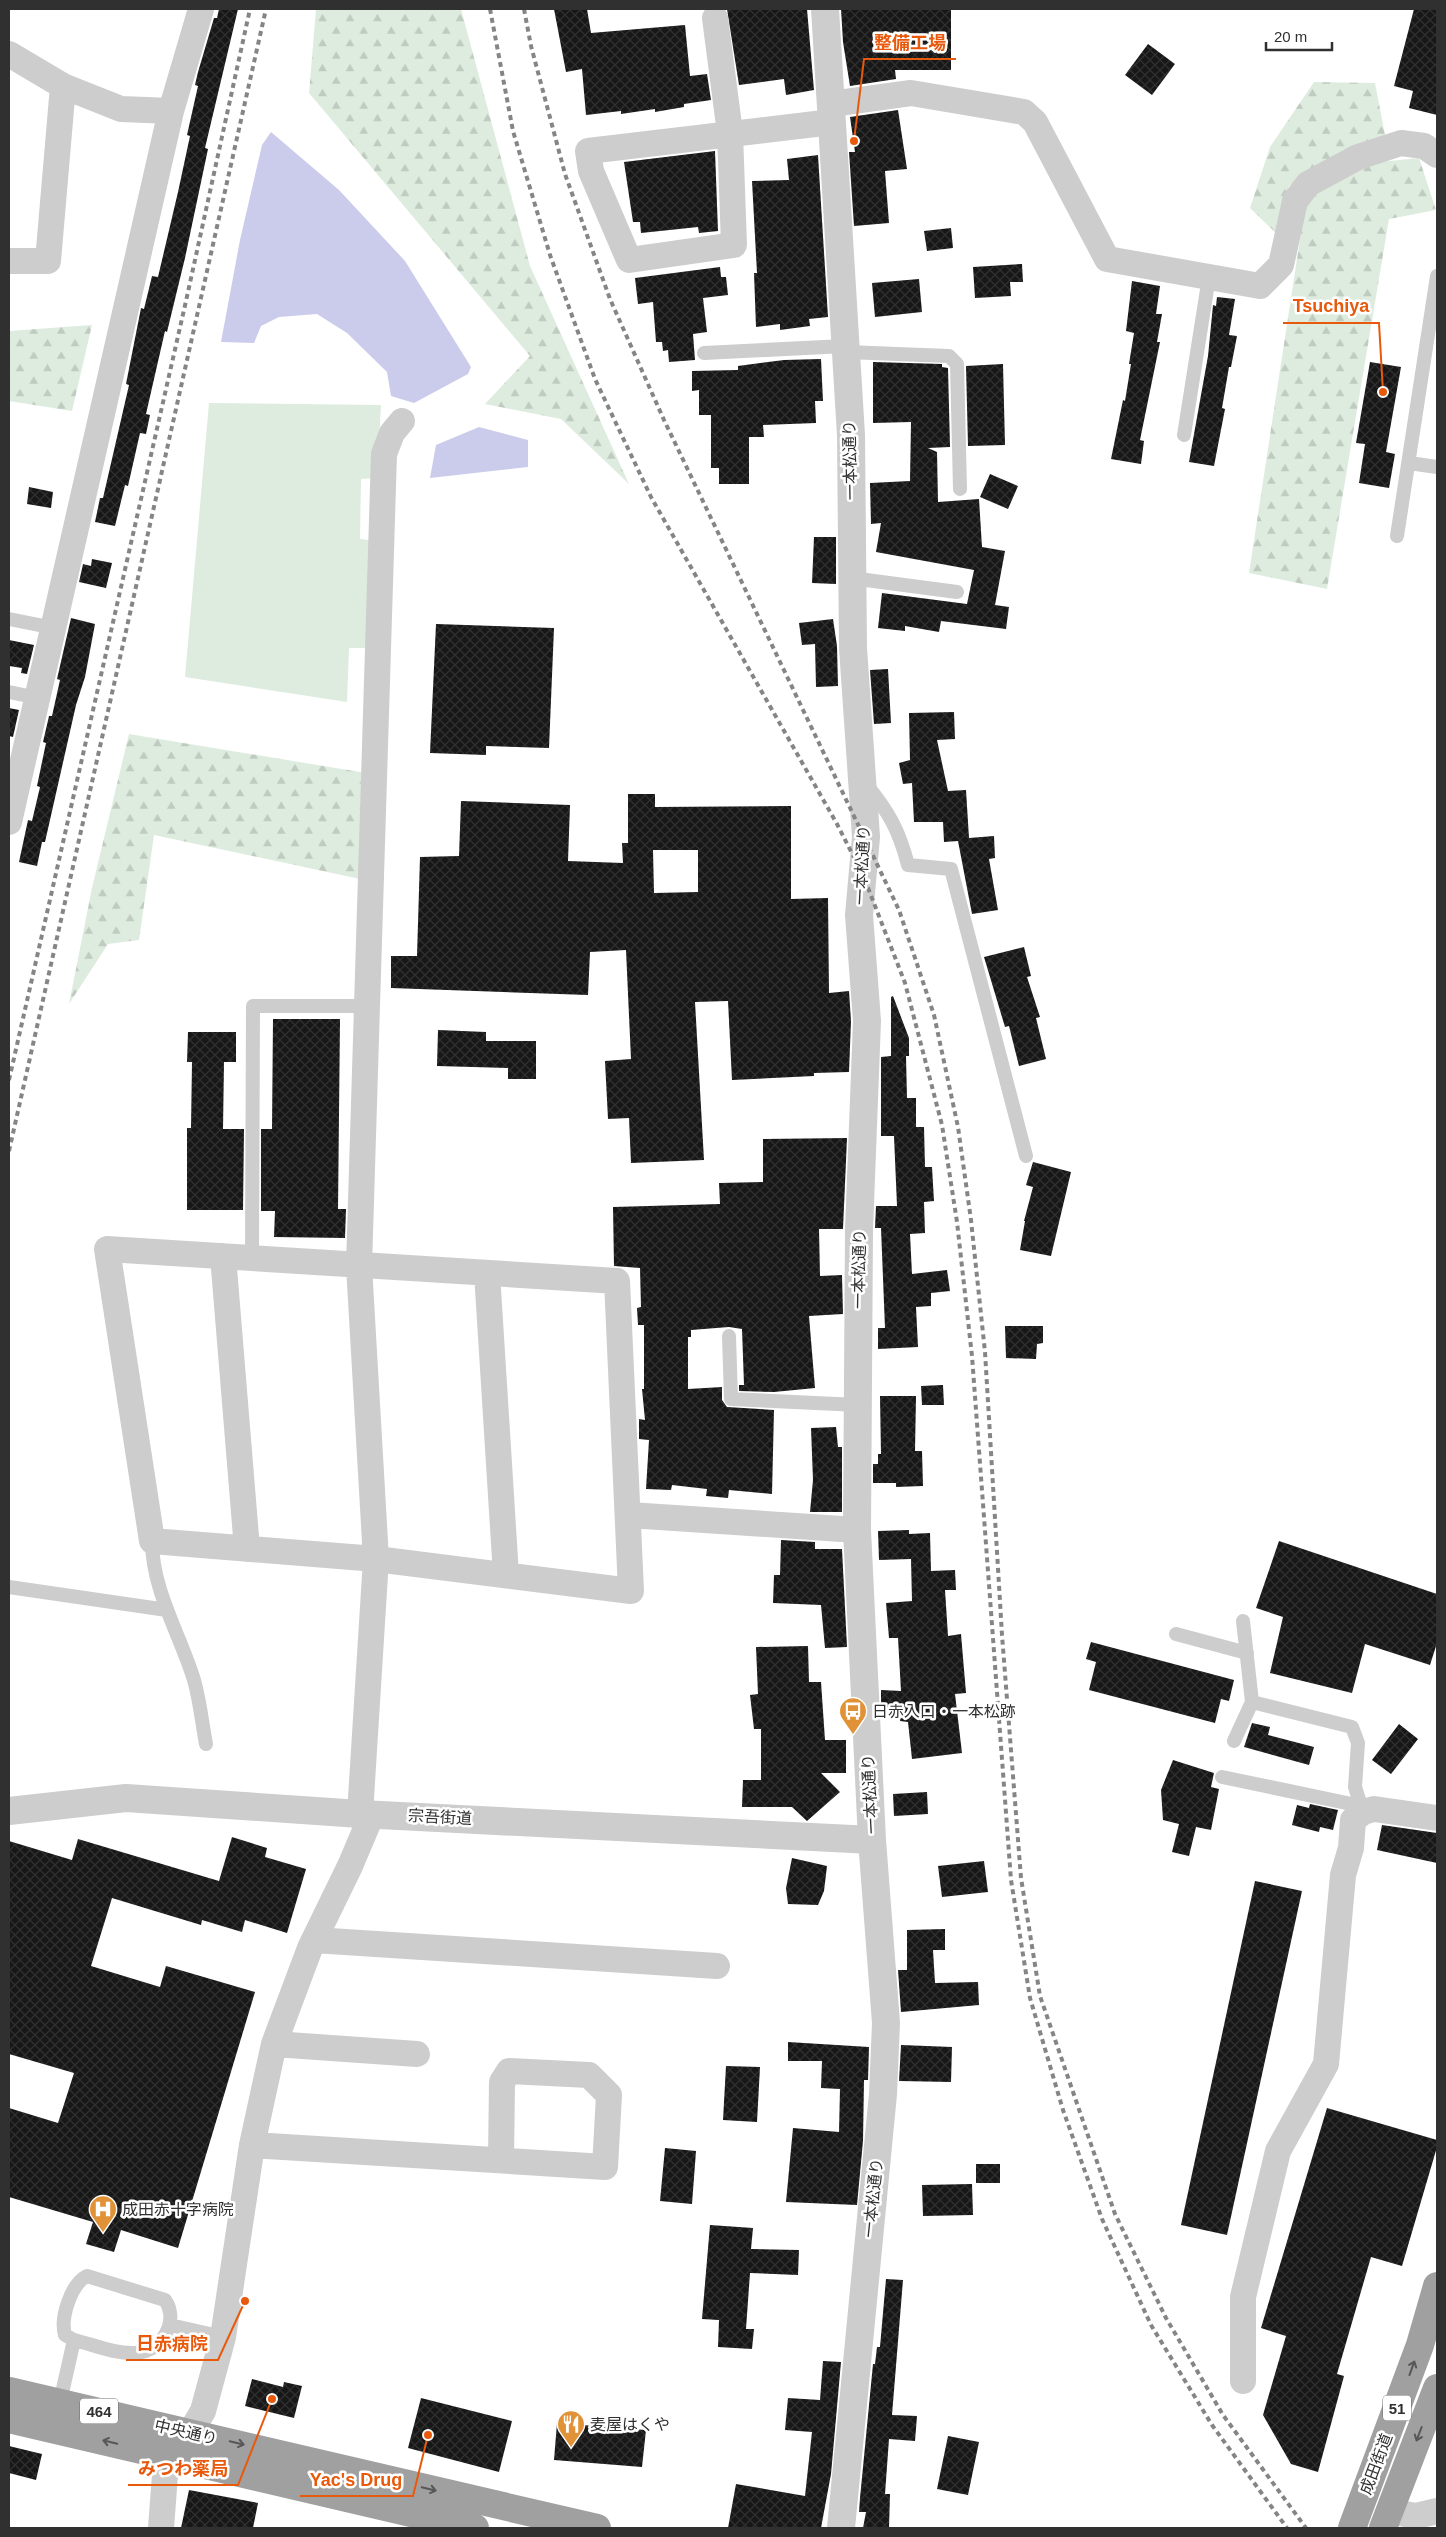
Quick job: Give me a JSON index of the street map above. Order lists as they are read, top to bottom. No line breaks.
{"streets":{"highway":["51","464","中央通り","成田街道"],"street":["一本松通り","宗吾街道"]},"crossings":[["一本松通り","宗吾街道"]],"places":{"other":["整備工場","Tsuchiya","日赤病院","みつわ薬局","Yac's Drug"],"bus stop":["日赤入口・一本松跡"],"hospital":["成田赤十字病院"],"restaurant":["麦屋はくや"]},"scale_bar":"20 m"}
